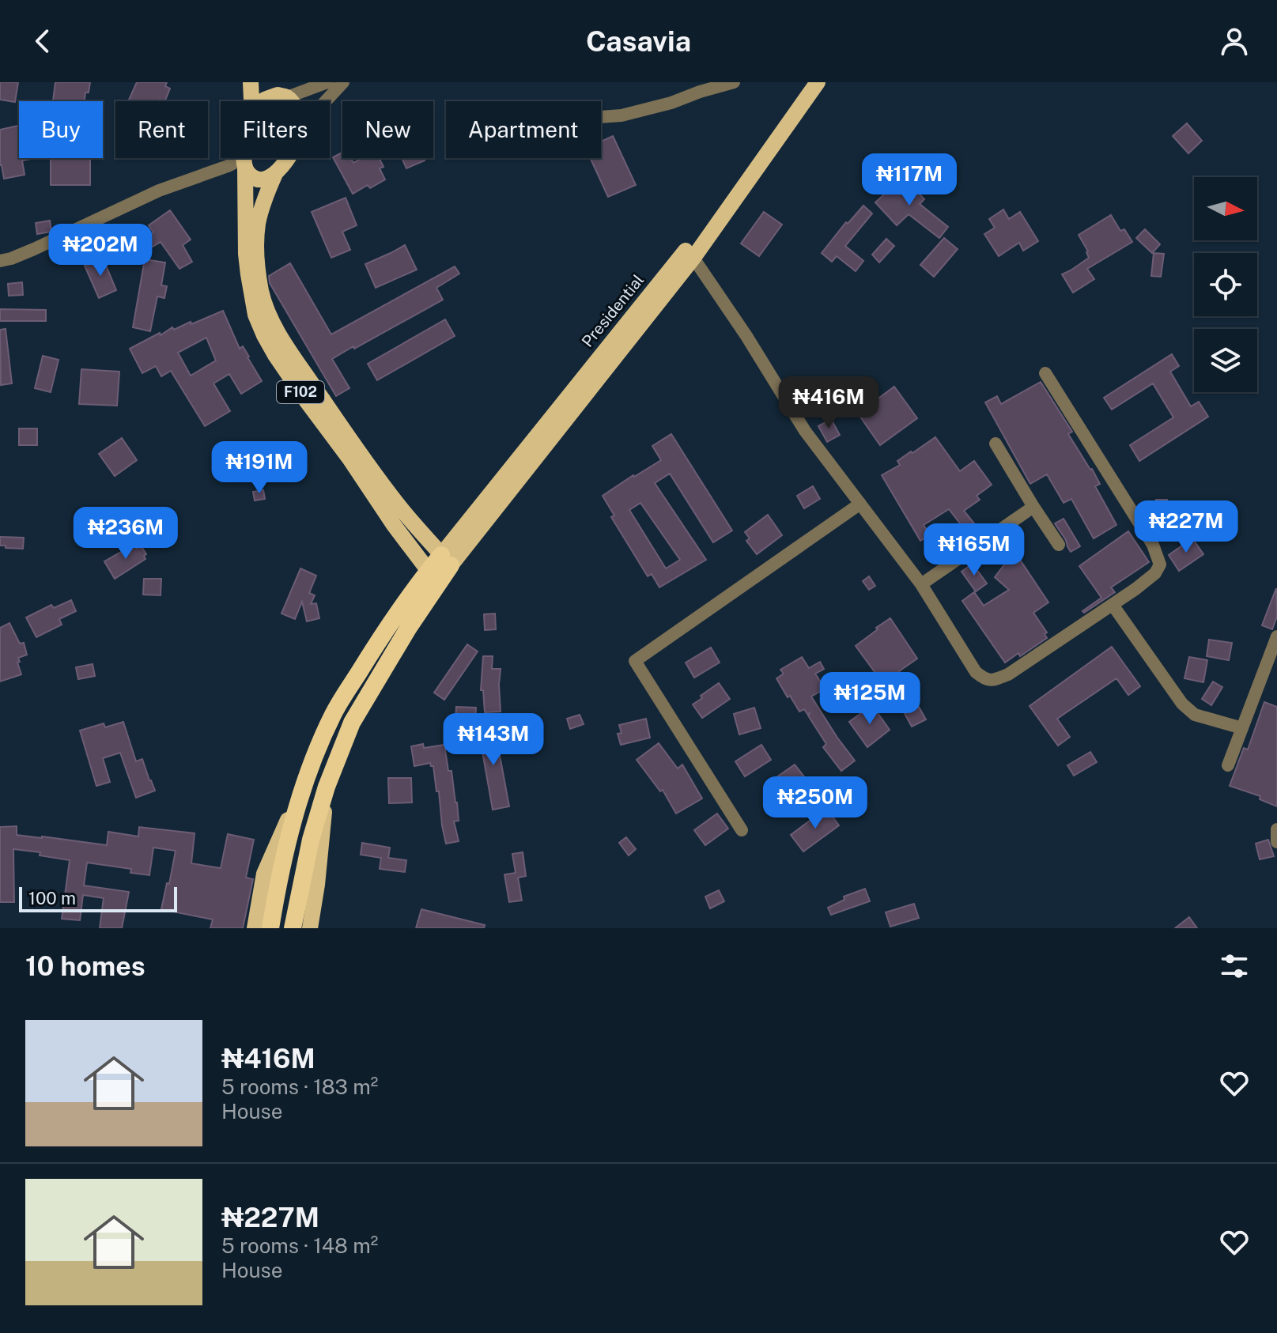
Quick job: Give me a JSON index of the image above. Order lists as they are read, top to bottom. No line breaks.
{"streets":{"main road":["F102"]},"scale_bar":"100 m","north":"right","page":{"header":"Casavia","chip":["Buy","Rent","Filters","New","Apartment"],"price":["₦117M","₦202M","₦416M","₦191M","₦227M","₦236M","₦165M","₦125M","₦143M","₦250M"],"scale":"100 m","heading":"10 homes","list":[{"name":"₦416M","note":"5 rooms · 183 m² · House"},{"name":"₦227M","note":"5 rooms · 148 m² · House"}]}}
